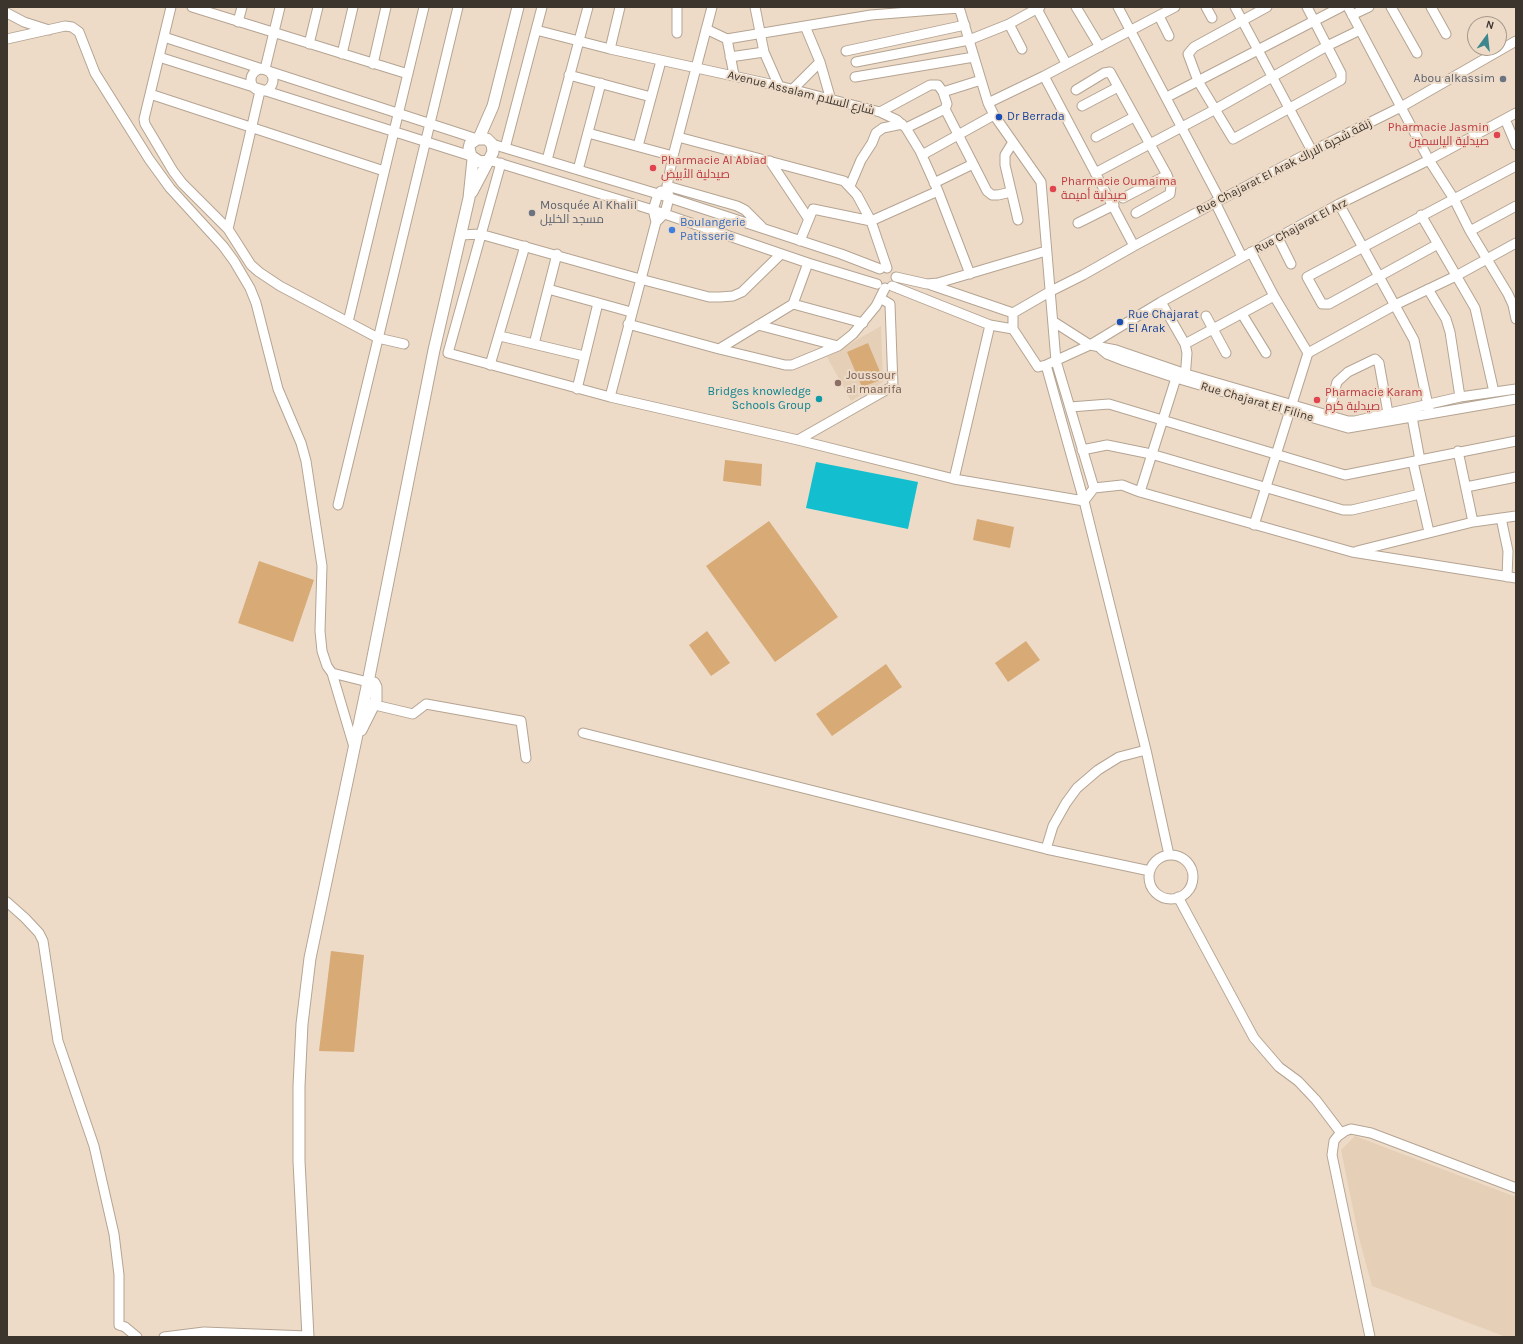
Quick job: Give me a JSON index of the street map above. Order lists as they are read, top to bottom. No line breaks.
{"streets":{"street":["Avenue Assalam شارع السلام","Rue Chajarat El Arak زنقة شجرة الاراك","Rue Chajarat El Arz","Rue Chajarat El Filine"]},"crossings":[["Rue Chajarat El Arz","Rue Chajarat El Filine"]],"places":["Abou alkassim","Dr Berrada","Pharmacie Jasmin صيدلية الياسمين","Pharmacie Al Abiad صيدلية الأبيض","Pharmacie Oumaima صيدلية أميمة","Mosquée Al Khalil مسجد الخليل","Boulangerie Patisserie","Rue Chajarat El Arak","Joussour al maarifa","Bridges knowledge Schools Group","Pharmacie Karam صيدلية كرم"],"north":"top"}
